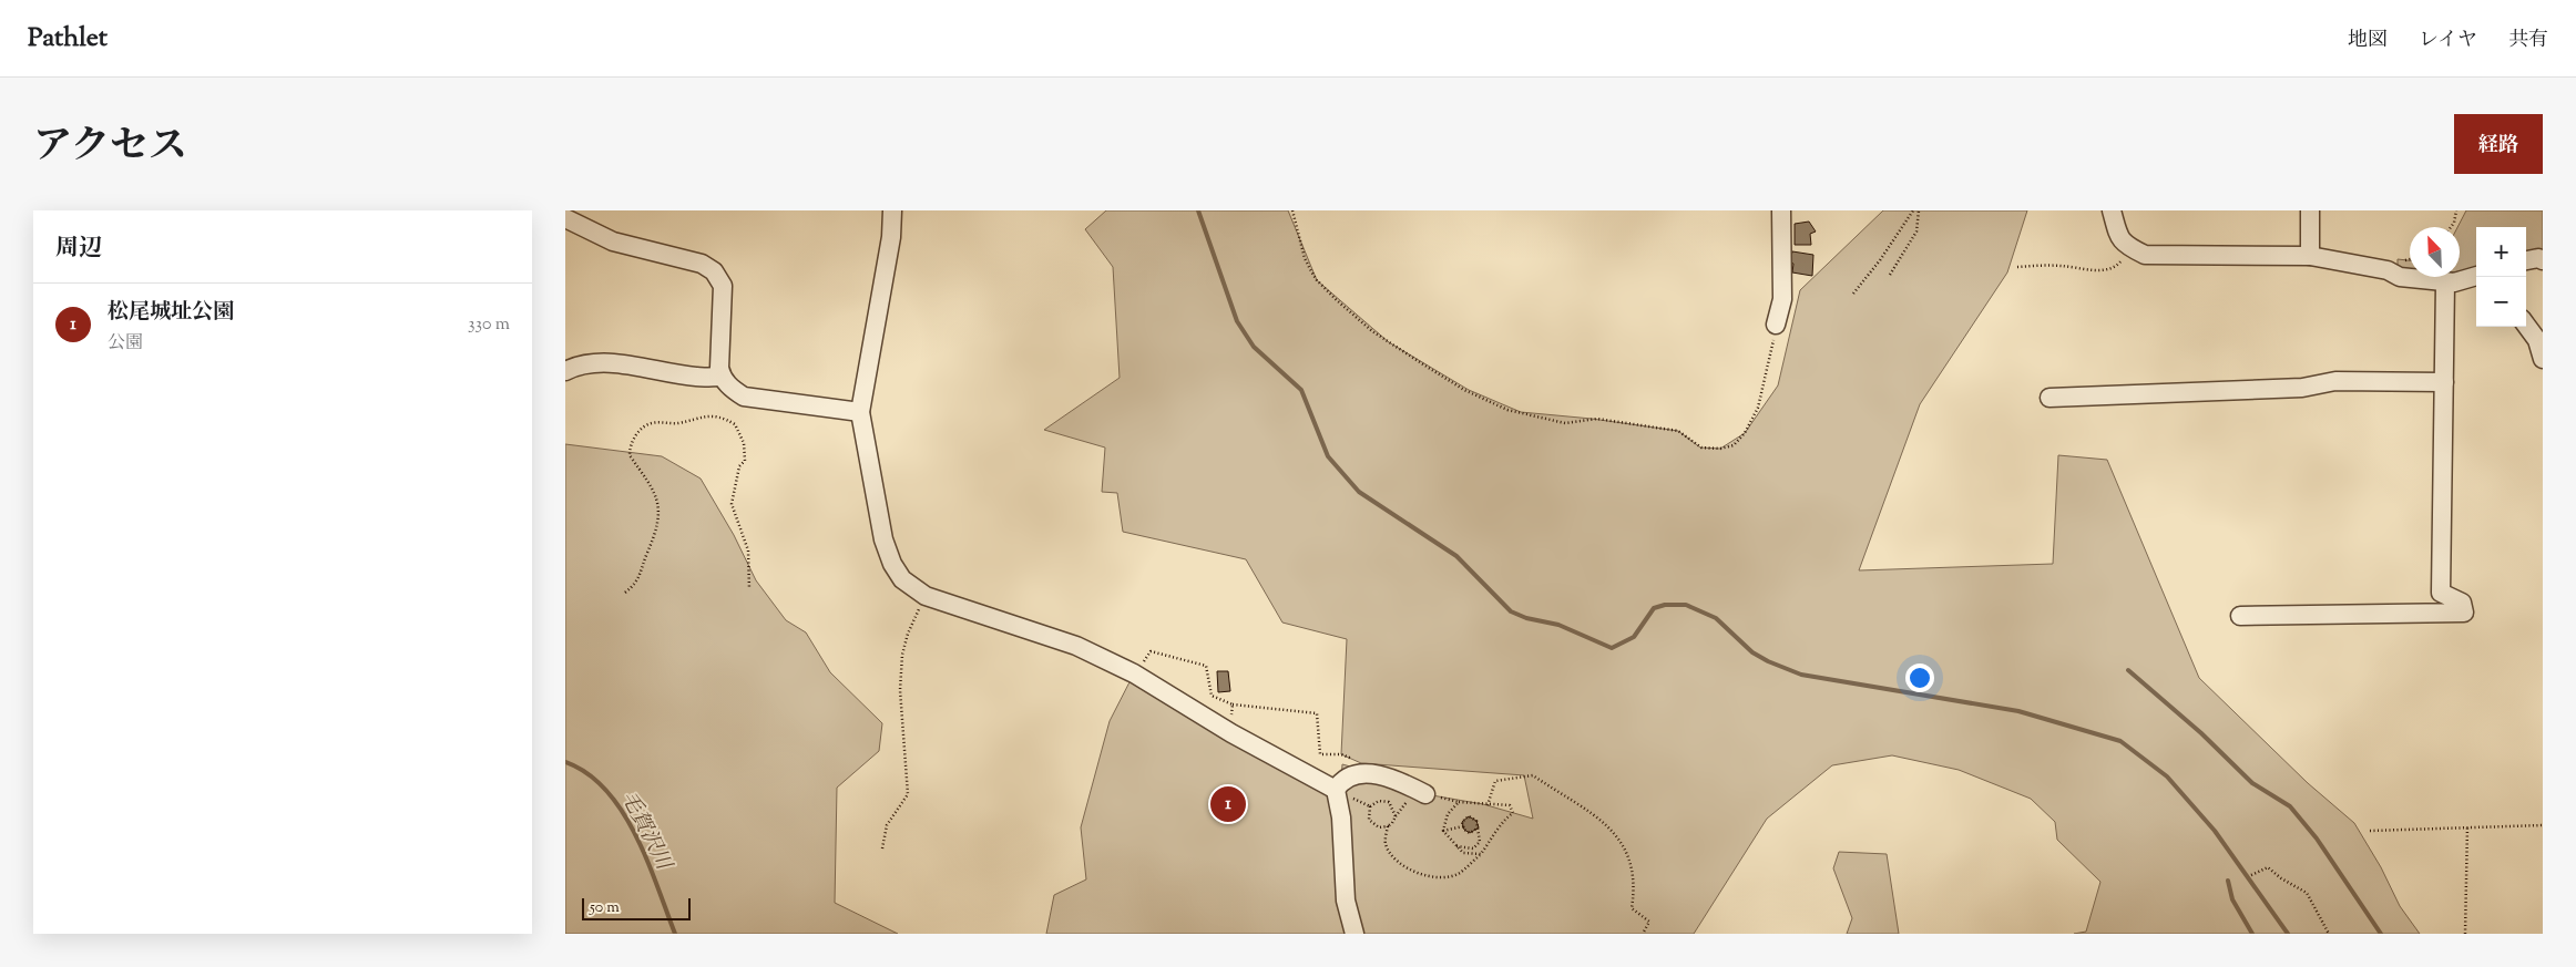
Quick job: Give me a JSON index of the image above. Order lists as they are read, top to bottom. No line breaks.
{"water":["毛賀沢川"],"scale_bar":"50 m","north":"top left","page":{"header":"Pathlet","nav":["地図","レイヤ","共有"],"title":"アクセス","buttons":"経路","heading":"周辺","map_buttons":["+","−"],"list":[{"mark":"1","name":"松尾城址公園","note":"公園","value":"330 m"}],"pins":"1","scale":"50 m"}}
